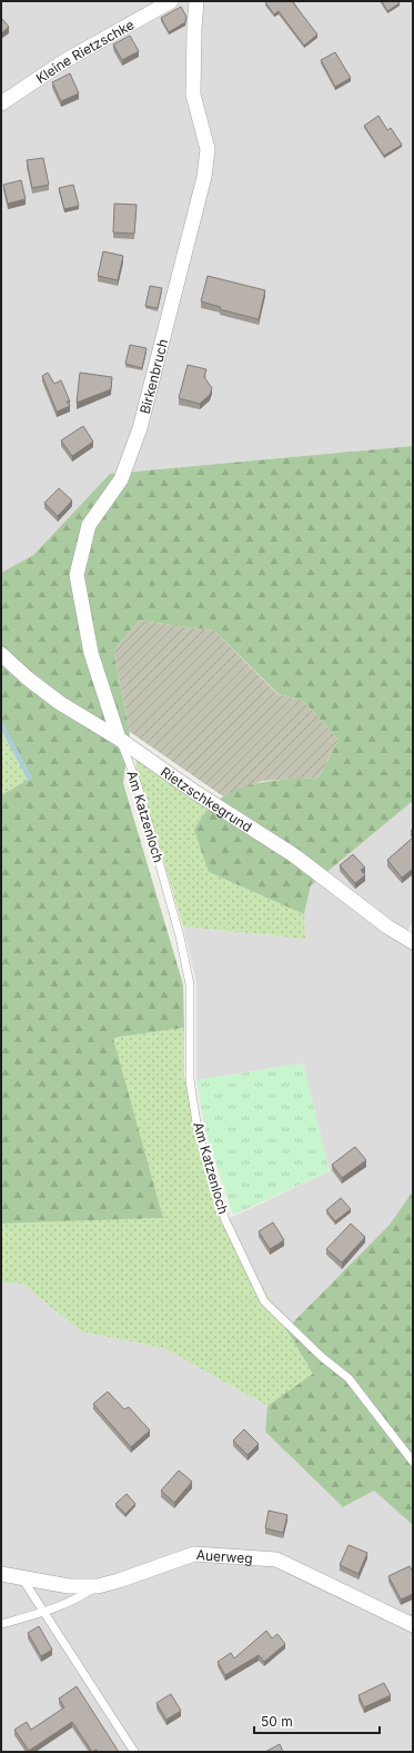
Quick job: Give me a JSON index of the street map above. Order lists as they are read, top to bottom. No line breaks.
{"streets":{"street":["Kleine Rietzschke","Birkenbruch","Rietzschkegrund","Auerweg"],"lane":["Am Katzenloch"]},"crossings":[["Birkenbruch","Rietzschkegrund"],["Birkenbruch","Am Katzenloch"],["Rietzschkegrund","Am Katzenloch"]],"scale_bar":"50 m"}
